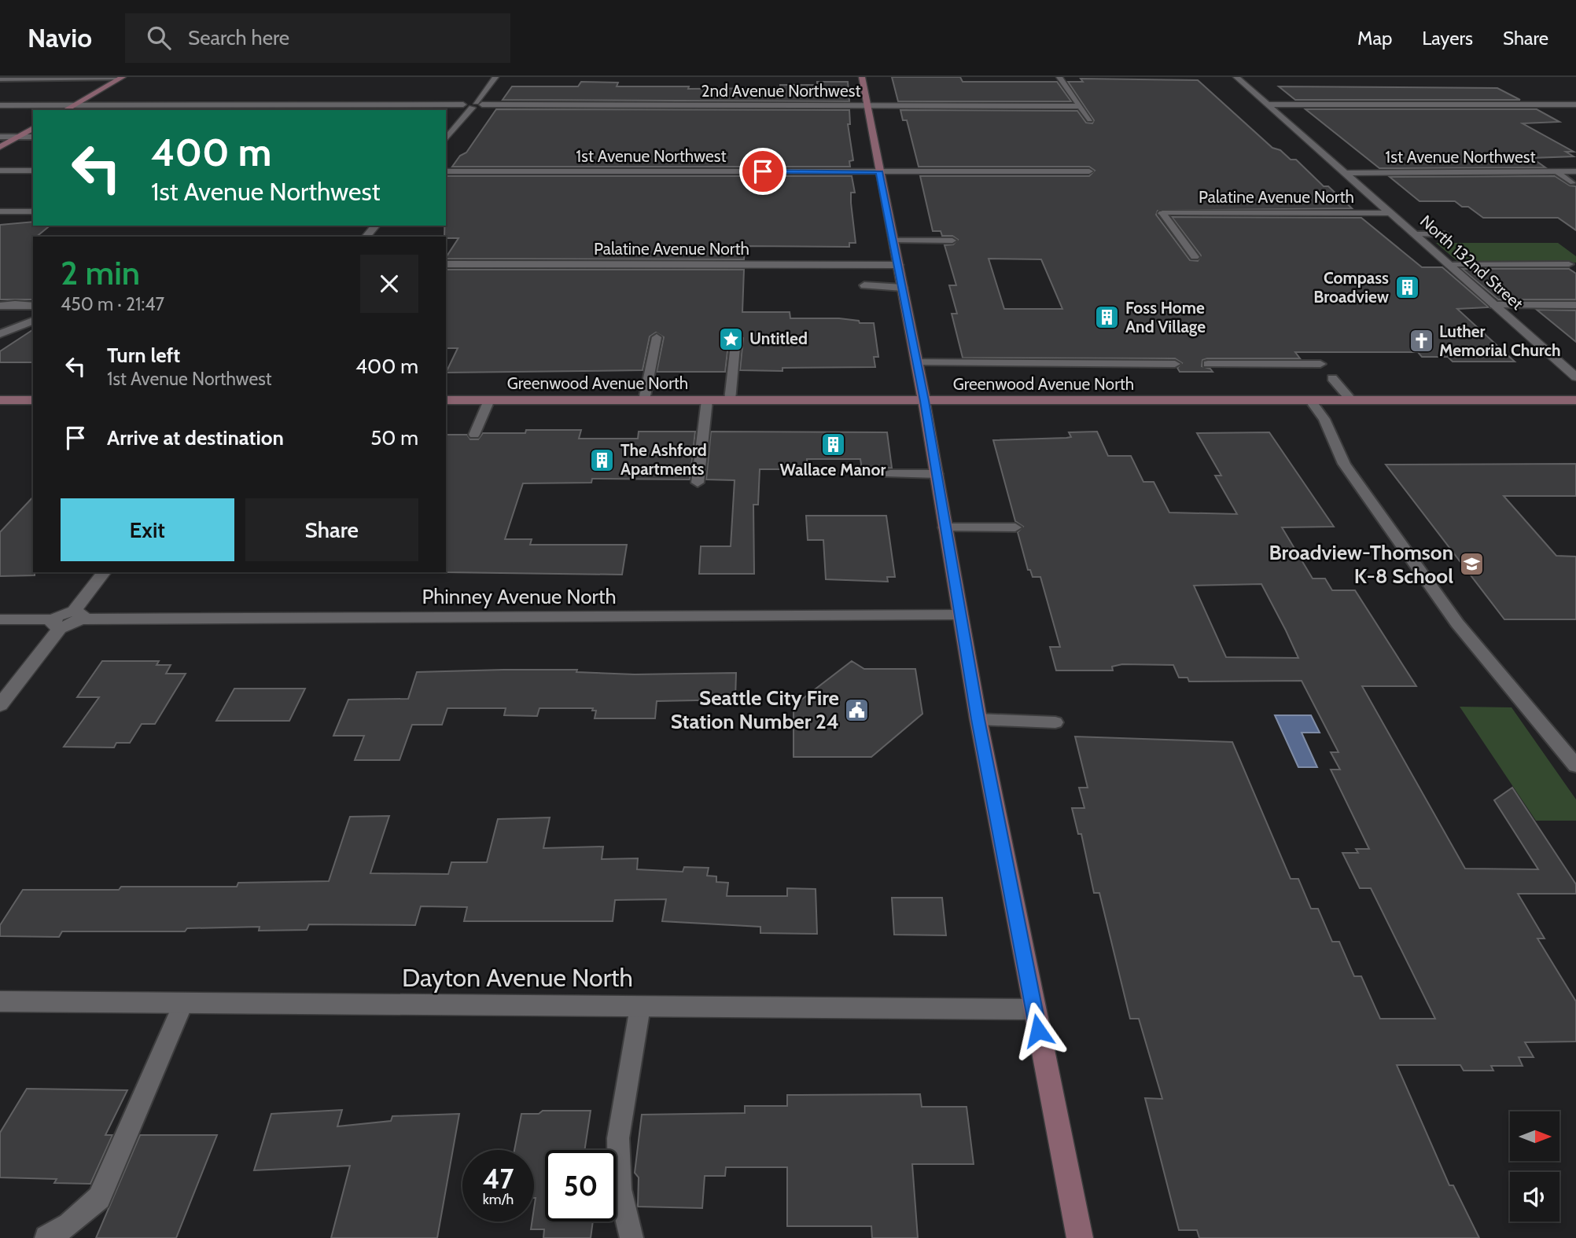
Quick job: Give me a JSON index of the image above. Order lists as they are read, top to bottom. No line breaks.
{"streets":{"main road":["Greenwood Avenue North"],"street":["2nd Avenue Northwest","1st Avenue Northwest","Palatine Avenue North","North 132nd Street","Phinney Avenue North","Dayton Avenue North"]},"crossings":[["1st Avenue Northwest","North 132nd Street"],["Palatine Avenue North","North 132nd Street"]],"places":{"building":["Compass Broadview","Foss Home And Village","Wallace Manor","The Ashford Apartments"],"place":["Untitled"],"church":["Luther Memorial Church"],"school or university":["Broadview-Thomson K-8 School"],"public building":["Seattle City Fire Station Number 24"]},"north":"right","page":{"header":"Navio","search":"Search here","nav":["Map","Layers","Share"],"turn":["400 m","1st Avenue Northwest"],"heading":["2 min","450 m · 21:47"],"list":[{"name":"Turn left","note":"1st Avenue Northwest","value":"400 m"},{"name":"Arrive at destination","value":"50 m"}],"buttons":["Exit","Share"],"speed":"47 km/h","limit":"50"}}
